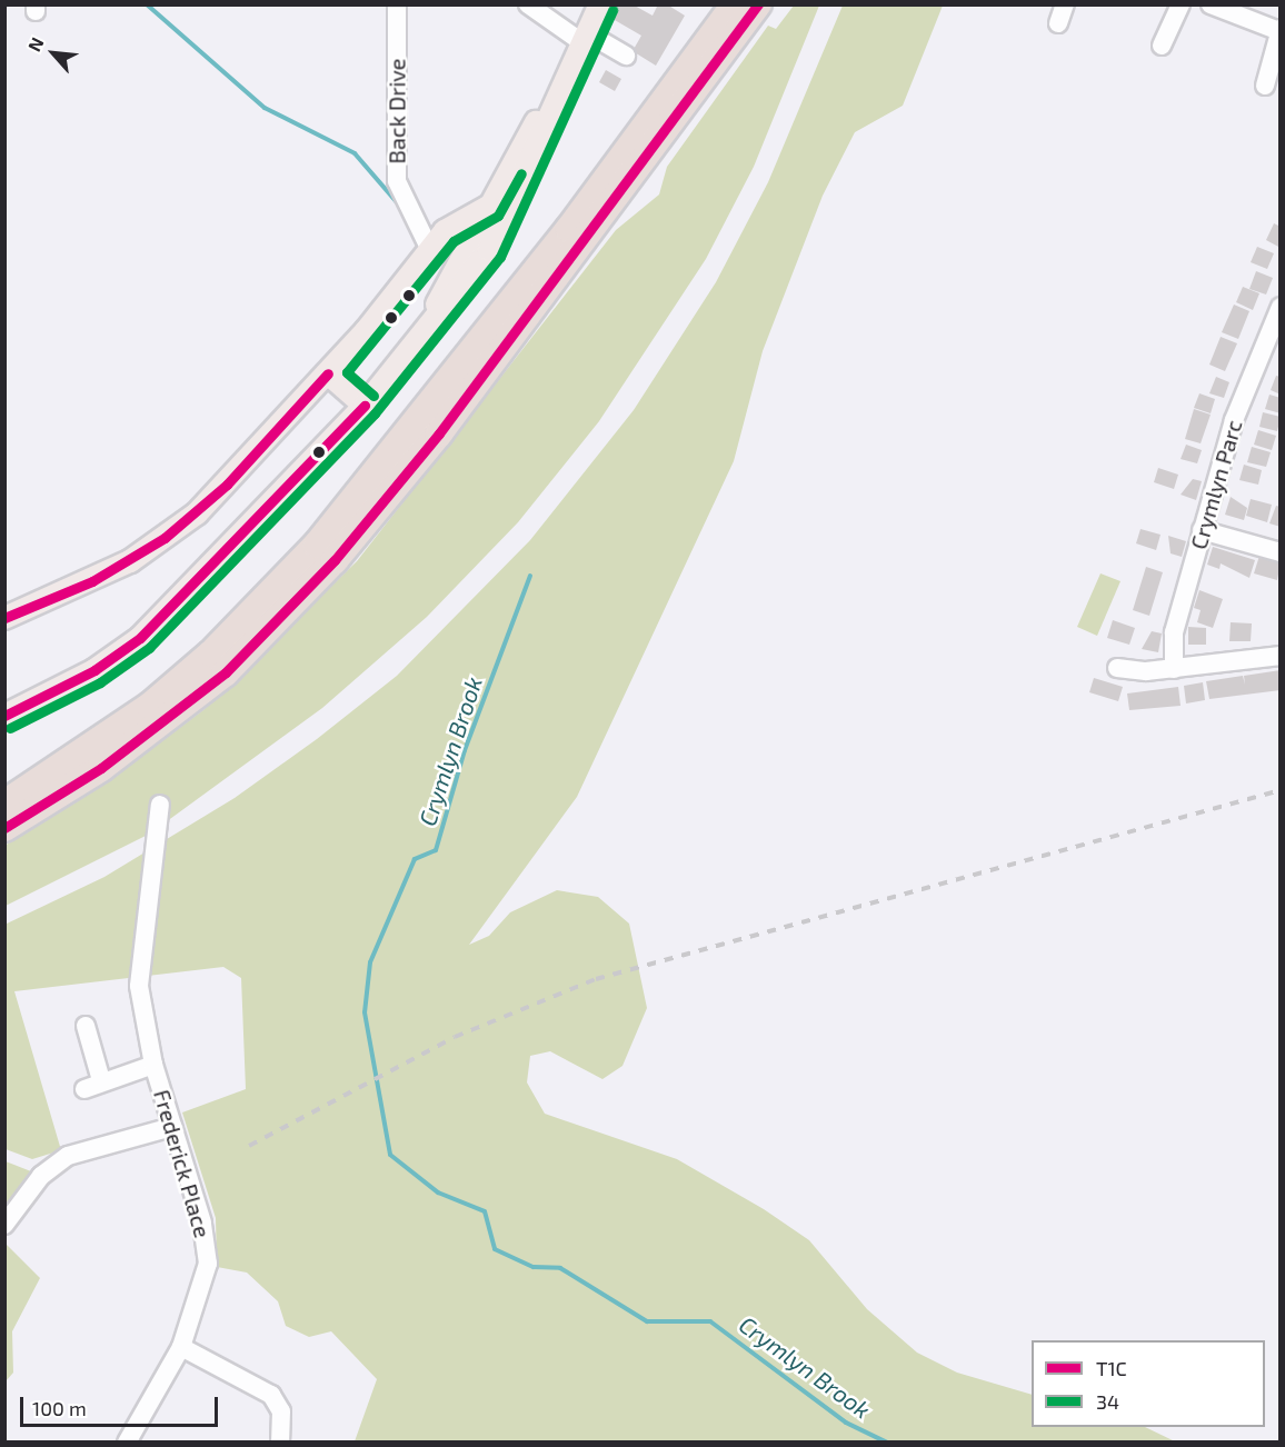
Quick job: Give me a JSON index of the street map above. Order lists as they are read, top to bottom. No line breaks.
{"streets":{"street":["Back Drive","Crymlyn Parc","Frederick Place"]},"water":["Crymlyn Brook"],"lines":["transit line T1C","transit line 34"],"legend":["T1C","34"],"scale_bar":"100 m","north":"top left"}
